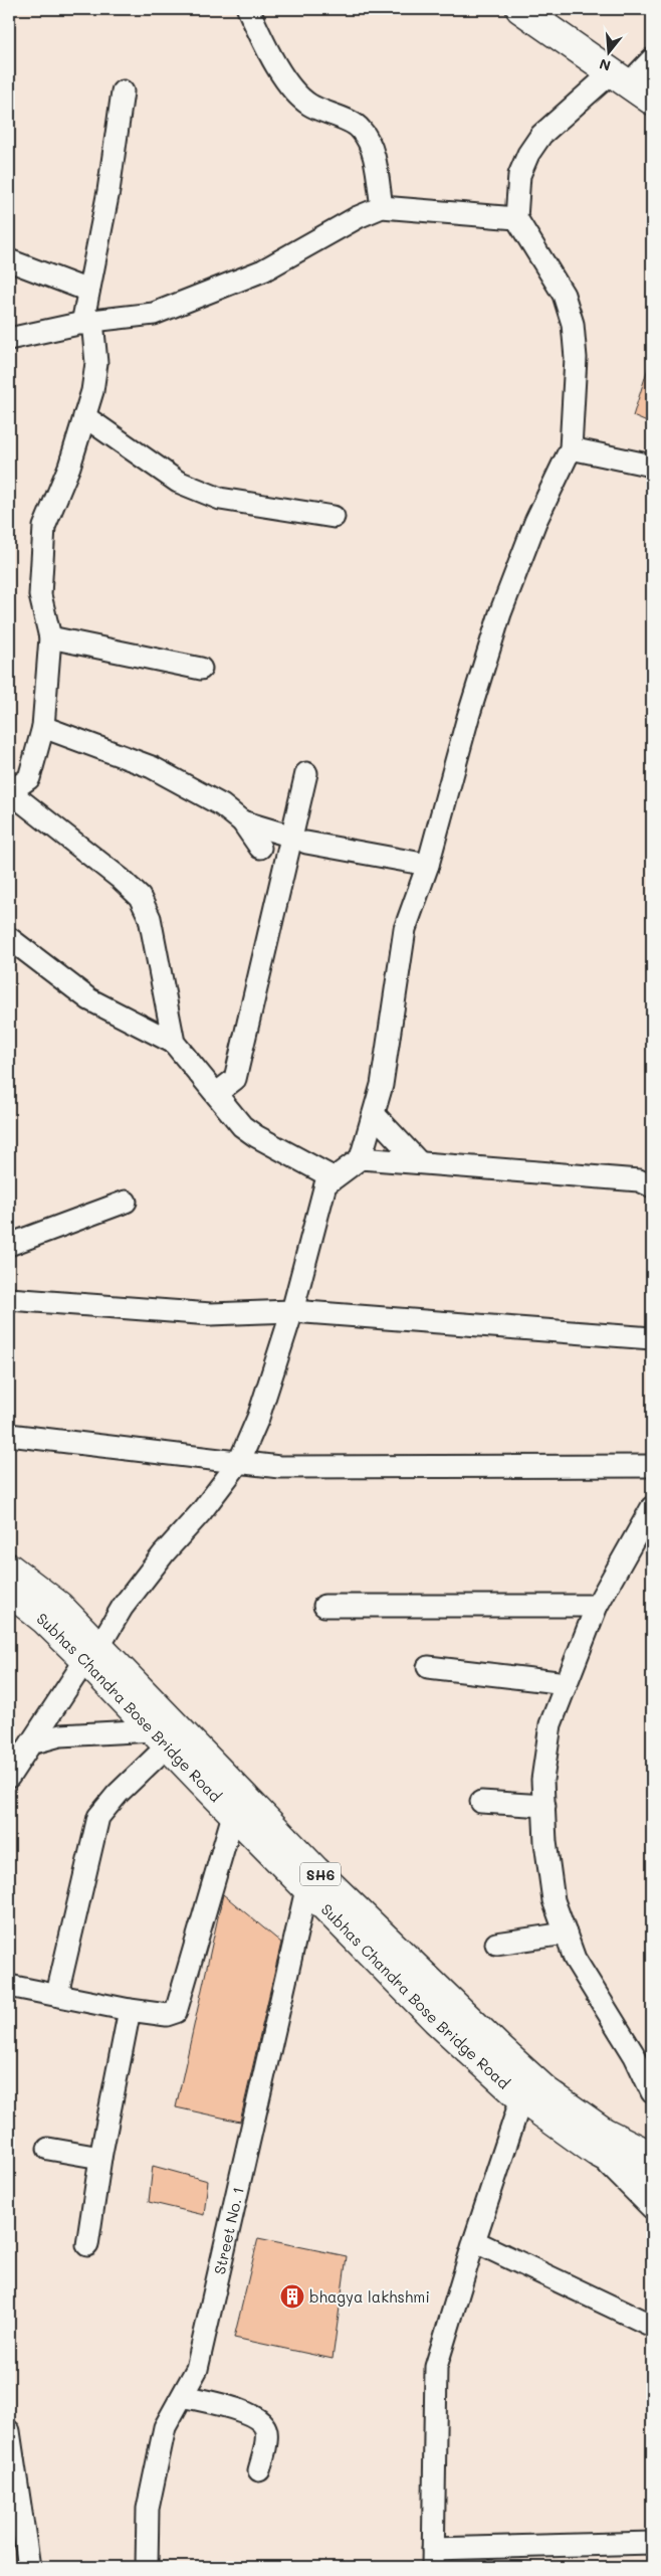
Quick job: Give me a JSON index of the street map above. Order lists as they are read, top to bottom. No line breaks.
{"streets":{"main road":["Subhas Chandra Bose Bridge Road","SH6"],"street":["Street No. 1"]},"crossings":[["Subhas Chandra Bose Bridge Road","Street No. 1"]],"places":{"building":["bhagya lakhshmi"]},"north":"bottom"}
